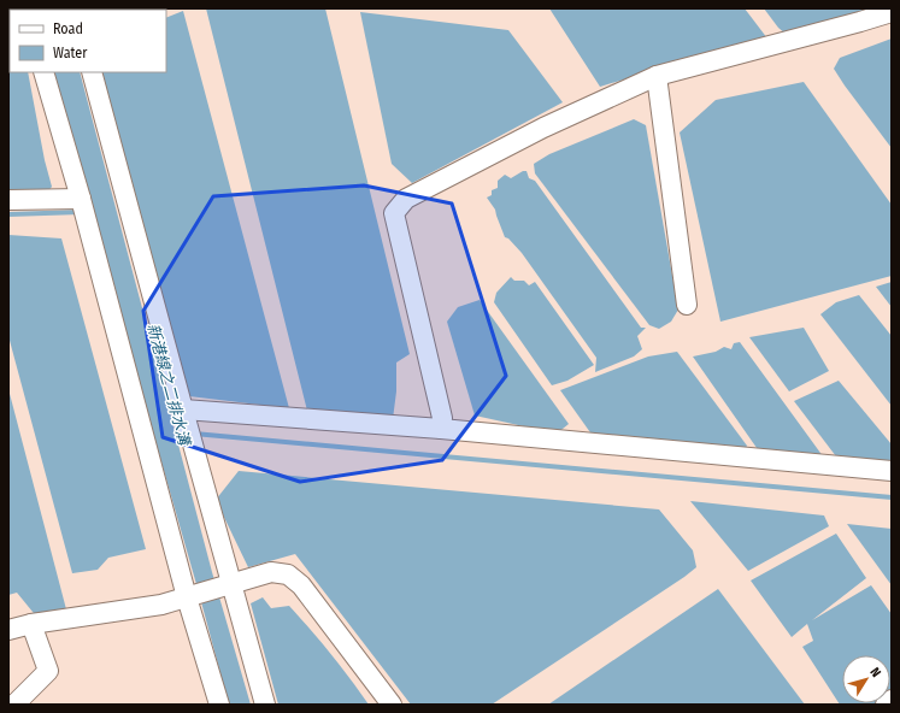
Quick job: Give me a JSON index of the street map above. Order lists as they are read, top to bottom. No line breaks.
{"water":["新港線之二排水溝"],"legend":["Road","Water"],"north":"top right"}
